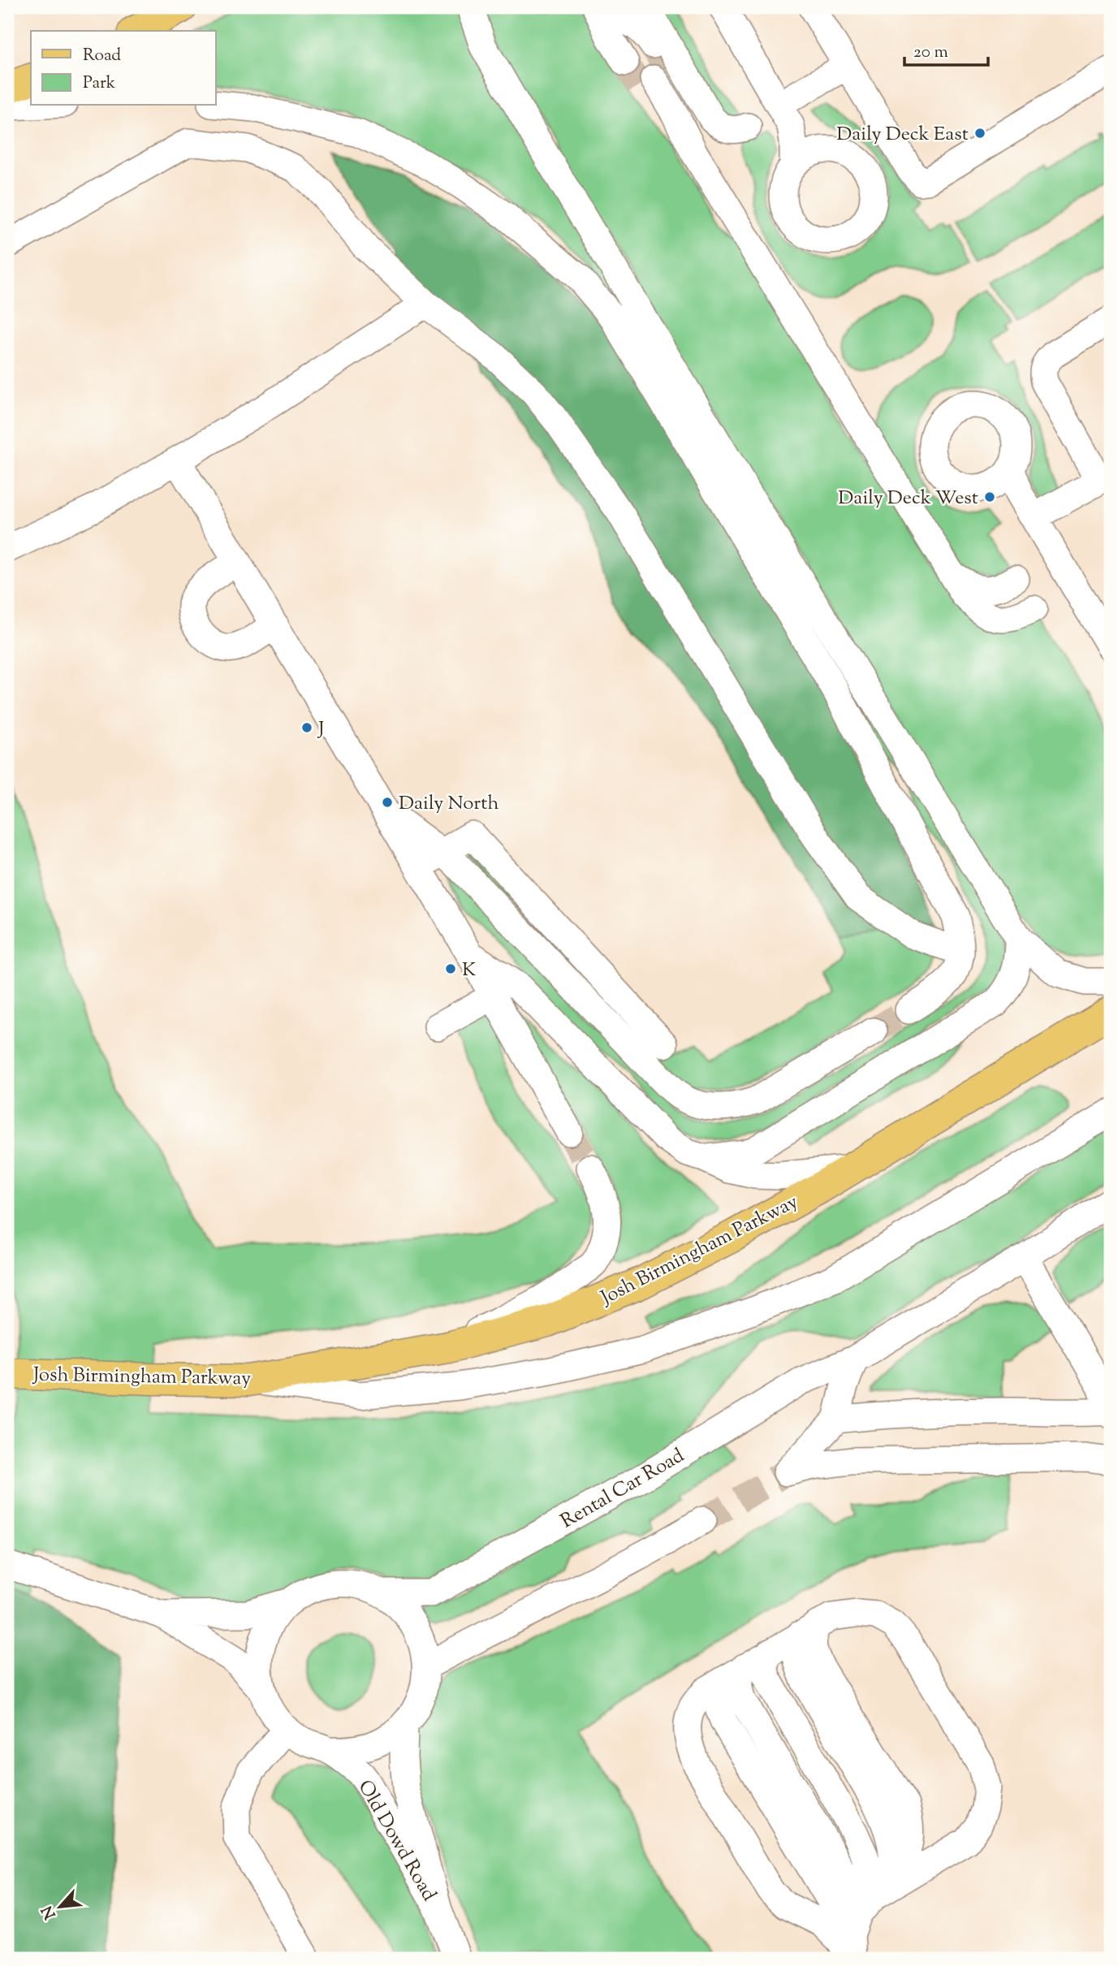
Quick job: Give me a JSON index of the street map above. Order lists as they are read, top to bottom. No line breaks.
{"streets":{"main road":["Josh Birmingham Parkway"],"street":["Rental Car Road","Old Dowd Road"]},"crossings":[["Rental Car Road","Old Dowd Road"]],"places":["Daily Deck East","Daily Deck West","J","Daily North","K"],"legend":["Road","Park"],"scale_bar":"20 m","north":"bottom left"}
